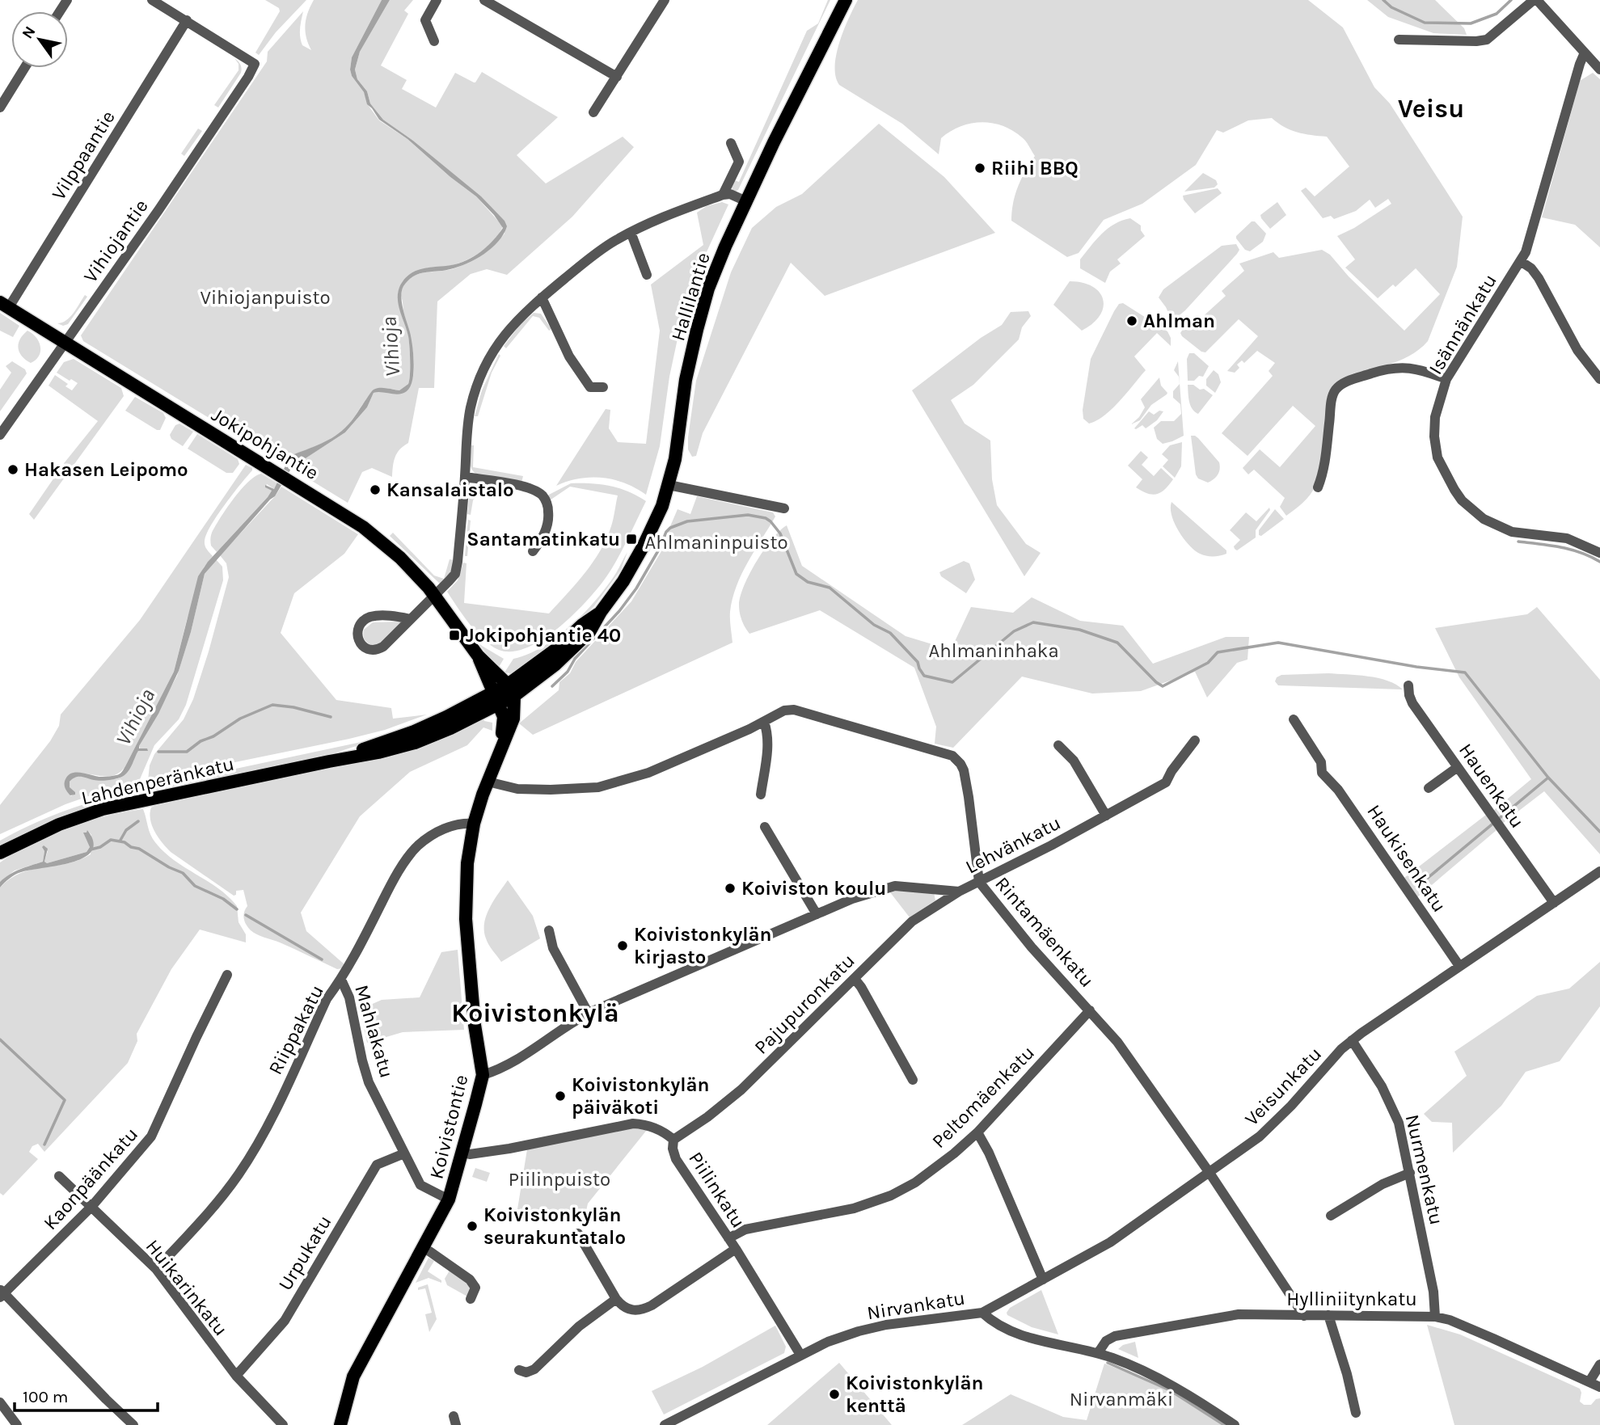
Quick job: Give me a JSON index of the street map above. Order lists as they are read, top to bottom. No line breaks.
{"streets":{"main road":["Hallilantie","Jokipohjantie","Lahdenperänkatu","Koivistontie"],"street":["Vilppaantie","Vihiojantie","Isännänkatu","Hauenkatu","Lehvänkatu","Haukisenkatu","Rintamäenkatu","Pajupuronkatu","Riippakatu","Mahlakatu","Veisunkatu","Peltomäenkatu","Nurmenkatu","Kaonpäänkatu","Piilinkatu","Urpukatu","Huikarinkatu","Hylliniitynkatu","Nirvankatu"]},"crossings":[["Vilppaantie","Vihiojantie"],["Vilppaantie","Jokipohjantie"],["Vihiojantie","Jokipohjantie"],["Hallilantie","Jokipohjantie"],["Hallilantie","Lahdenperänkatu"],["Hallilantie","Koivistontie"],["Jokipohjantie","Lahdenperänkatu"],["Jokipohjantie","Koivistontie"],["Lahdenperänkatu","Koivistontie"],["Hauenkatu","Veisunkatu"],["Lehvänkatu","Rintamäenkatu"],["Lehvänkatu","Pajupuronkatu"],["Lehvänkatu","Koivistontie"],["Haukisenkatu","Veisunkatu"],["Rintamäenkatu","Veisunkatu"],["Rintamäenkatu","Peltomäenkatu"],["Rintamäenkatu","Koivistontie"],["Rintamäenkatu","Hylliniitynkatu"],["Pajupuronkatu","Piilinkatu"],["Riippakatu","Mahlakatu"],["Riippakatu","Koivistontie"],["Riippakatu","Huikarinkatu"],["Mahlakatu","Koivistontie"],["Mahlakatu","Urpukatu"],["Veisunkatu","Nurmenkatu"],["Veisunkatu","Nirvankatu"],["Peltomäenkatu","Piilinkatu"],["Koivistontie","Piilinkatu"],["Nurmenkatu","Hylliniitynkatu"],["Kaonpäänkatu","Huikarinkatu"],["Piilinkatu","Nirvankatu"],["Urpukatu","Huikarinkatu"],["Hylliniitynkatu","Nirvankatu"]],"districts":["Veisu","Koivistonkylä"],"water":["Vihioja"],"parks":["Vihiojanpuisto","Ahlmaninpuisto","Ahlmaninhaka","Piilinpuisto","Nirvanmäki"],"places":{"other":["Riihi BBQ","Ahlman","Hakasen Leipomo","Kansalaistalo","Koiviston koulu","Koivistonkylän kirjasto","Koivistonkylän päiväkoti","Koivistonkylän seurakuntatalo","Koivistonkylän kenttä"],"transit":["Santamatinkatu","Jokipohjantie 40"]},"scale_bar":"100 m","north":"top left"}
